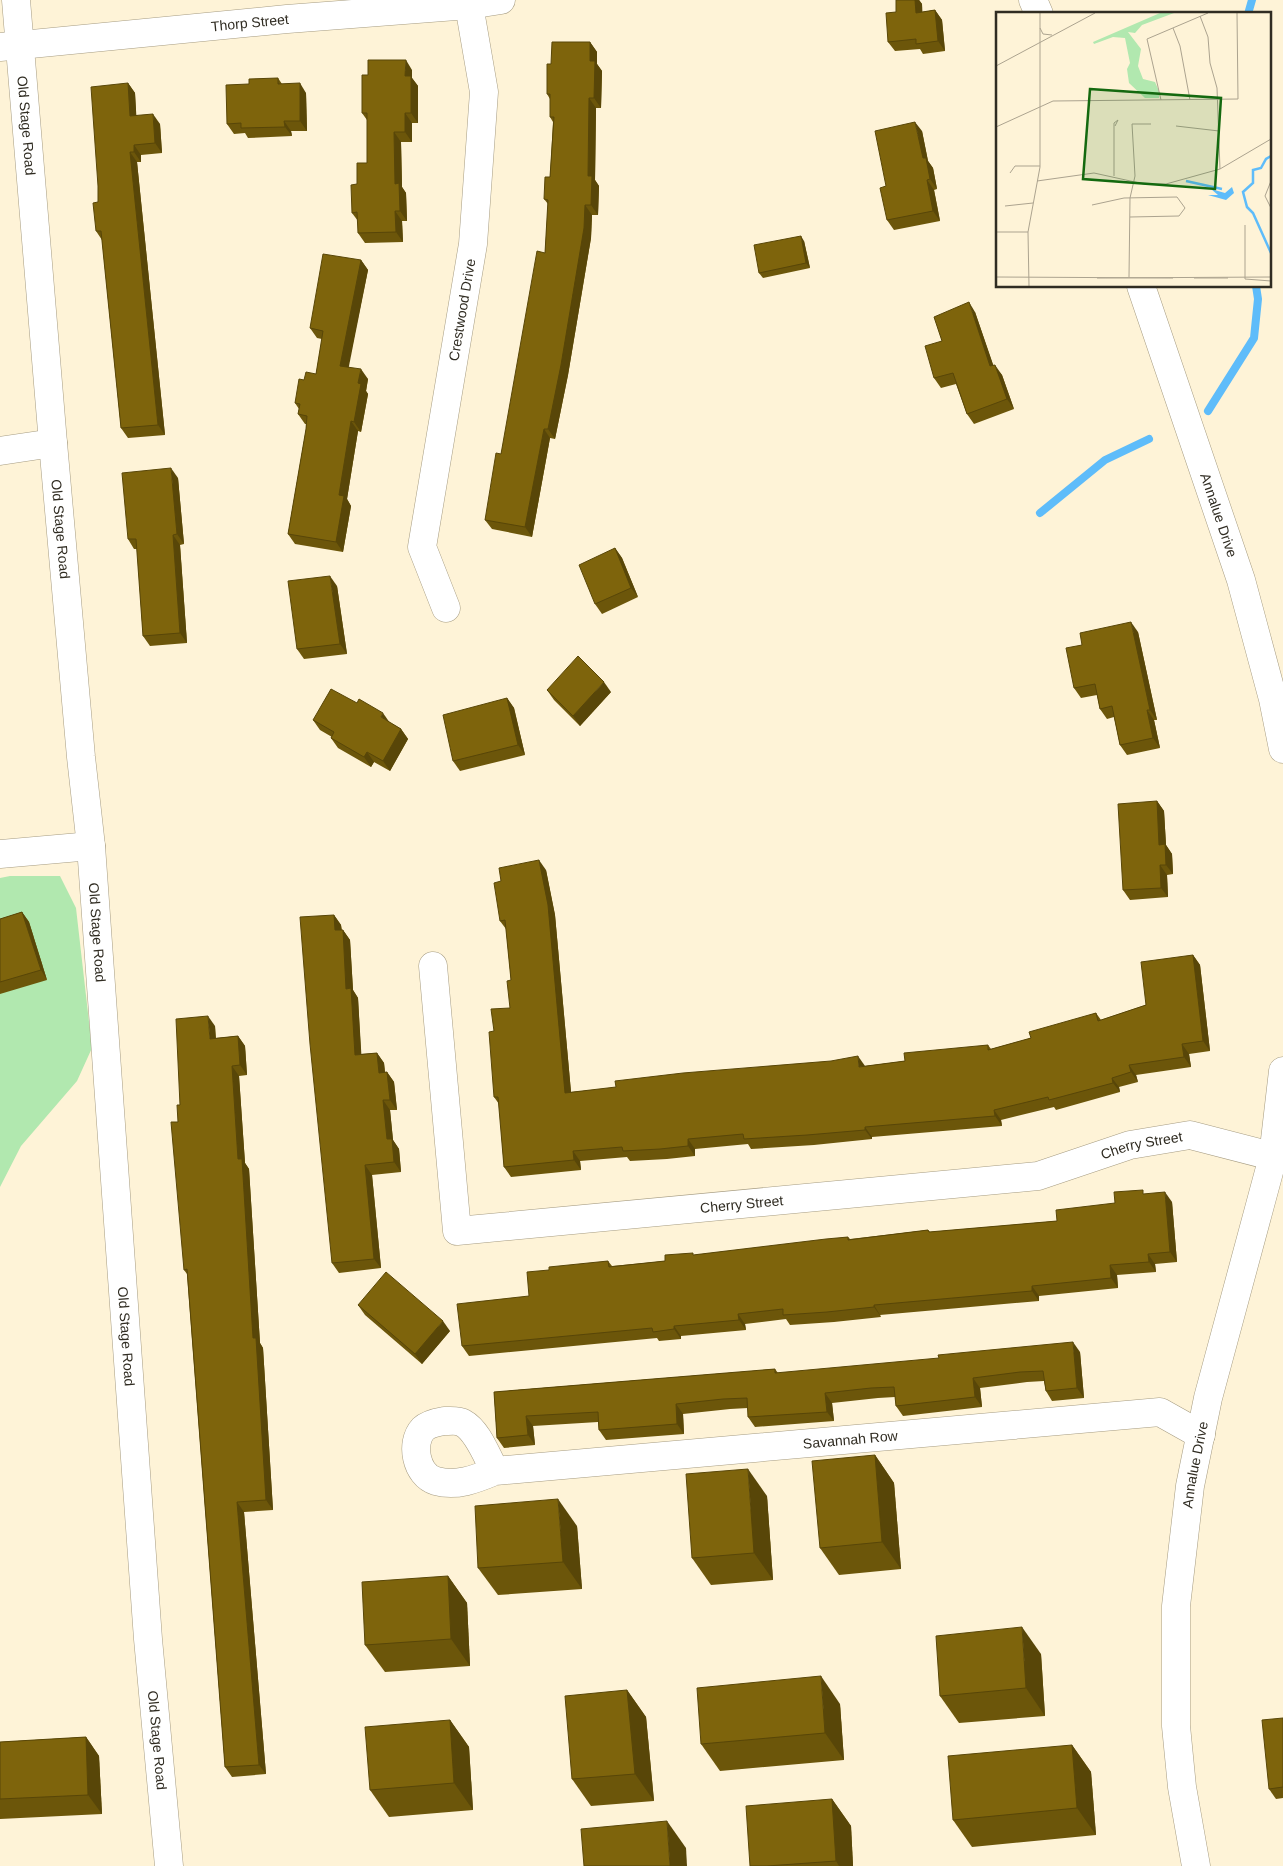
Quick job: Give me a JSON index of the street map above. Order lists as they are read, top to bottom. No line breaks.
{"streets":{"street":["Thorp Street","Old Stage Road","Crestwood Drive","Annalue Drive","Cherry Street","Savannah Row"]},"crossings":[["Thorp Street","Old Stage Road"],["Thorp Street","Crestwood Drive"],["Annalue Drive","Cherry Street"],["Annalue Drive","Savannah Row"]]}
